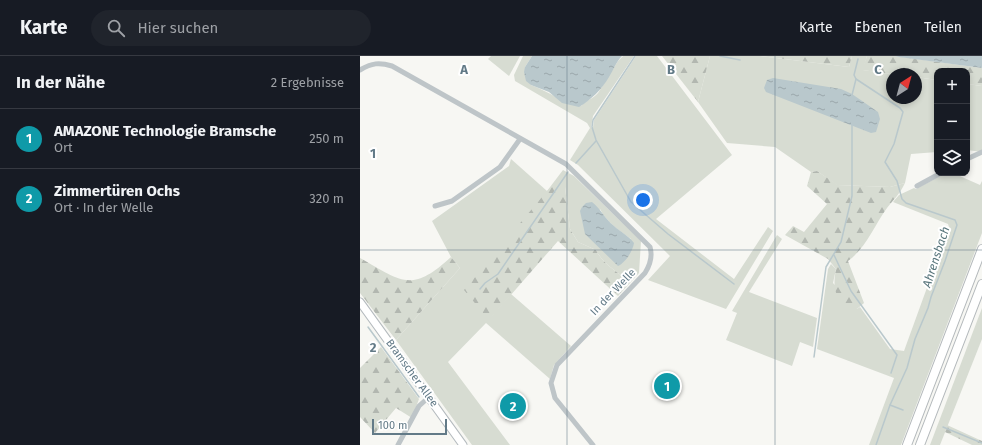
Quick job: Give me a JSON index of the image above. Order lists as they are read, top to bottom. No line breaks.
{"streets":{"main road":["Bramscher Allee"],"street":["In der Welle"]},"water":["Ahrensbach"],"scale_bar":"100 m","north":"top right","page":{"header":"Karte","search":"Hier suchen","nav":["Karte","Ebenen","Teilen"],"heading":["In der Nähe","2 Ergebnisse"],"map_buttons":["+","−"],"list":[{"mark":"1","name":"AMAZONE Technologie Bramsche","note":"Ort","value":"250 m"},{"mark":"2","name":"Zimmertüren Ochs","note":"Ort · In der Welle","value":"320 m"}],"pins":["1","2"],"scale":"100 m"},"grid":{"columns":["A","B","C"],"rows":["1","2"]}}
